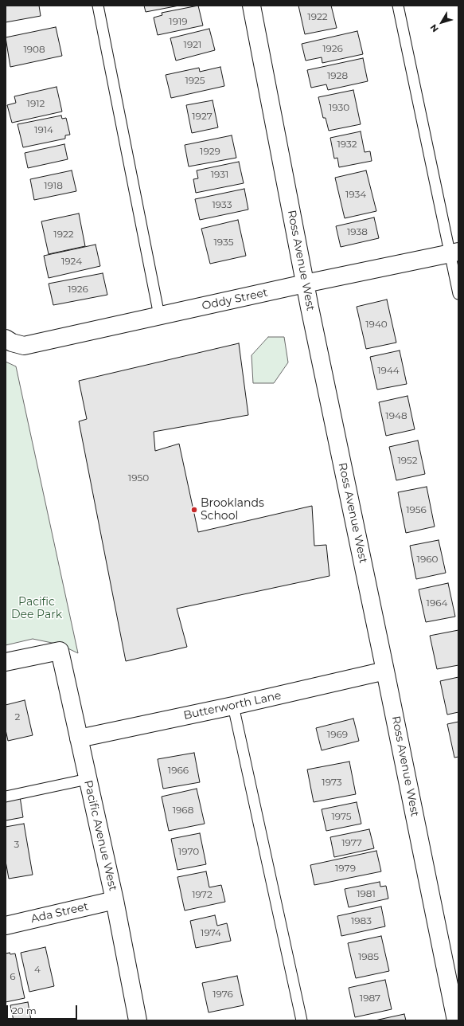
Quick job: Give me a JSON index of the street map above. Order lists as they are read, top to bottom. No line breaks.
{"streets":{"street":["Ross Avenue West","Oddy Street","Butterworth Lane","Pacific Avenue West","Ada Street"]},"crossings":[["Ross Avenue West","Oddy Street"],["Ross Avenue West","Butterworth Lane"],["Butterworth Lane","Pacific Avenue West"],["Pacific Avenue West","Ada Street"]],"parks":["Pacific Dee Park"],"places":["Brooklands School"],"house_numbers":["1922","1919","1921","1926","1908","1928","1925","1912","1930","1927","1914","1932","1929","1931","1918","1934","1933","1938","1922","1935","1924","1926","1940","1944","1948","1952","1950","1956","1960","1964","2","1969","1966","1973","1968","1975","1977","3","1970","1979","1981","1972","1983","1974","1985","4","6","1976","1987"],"scale_bar":"20 m","north":"bottom left"}
